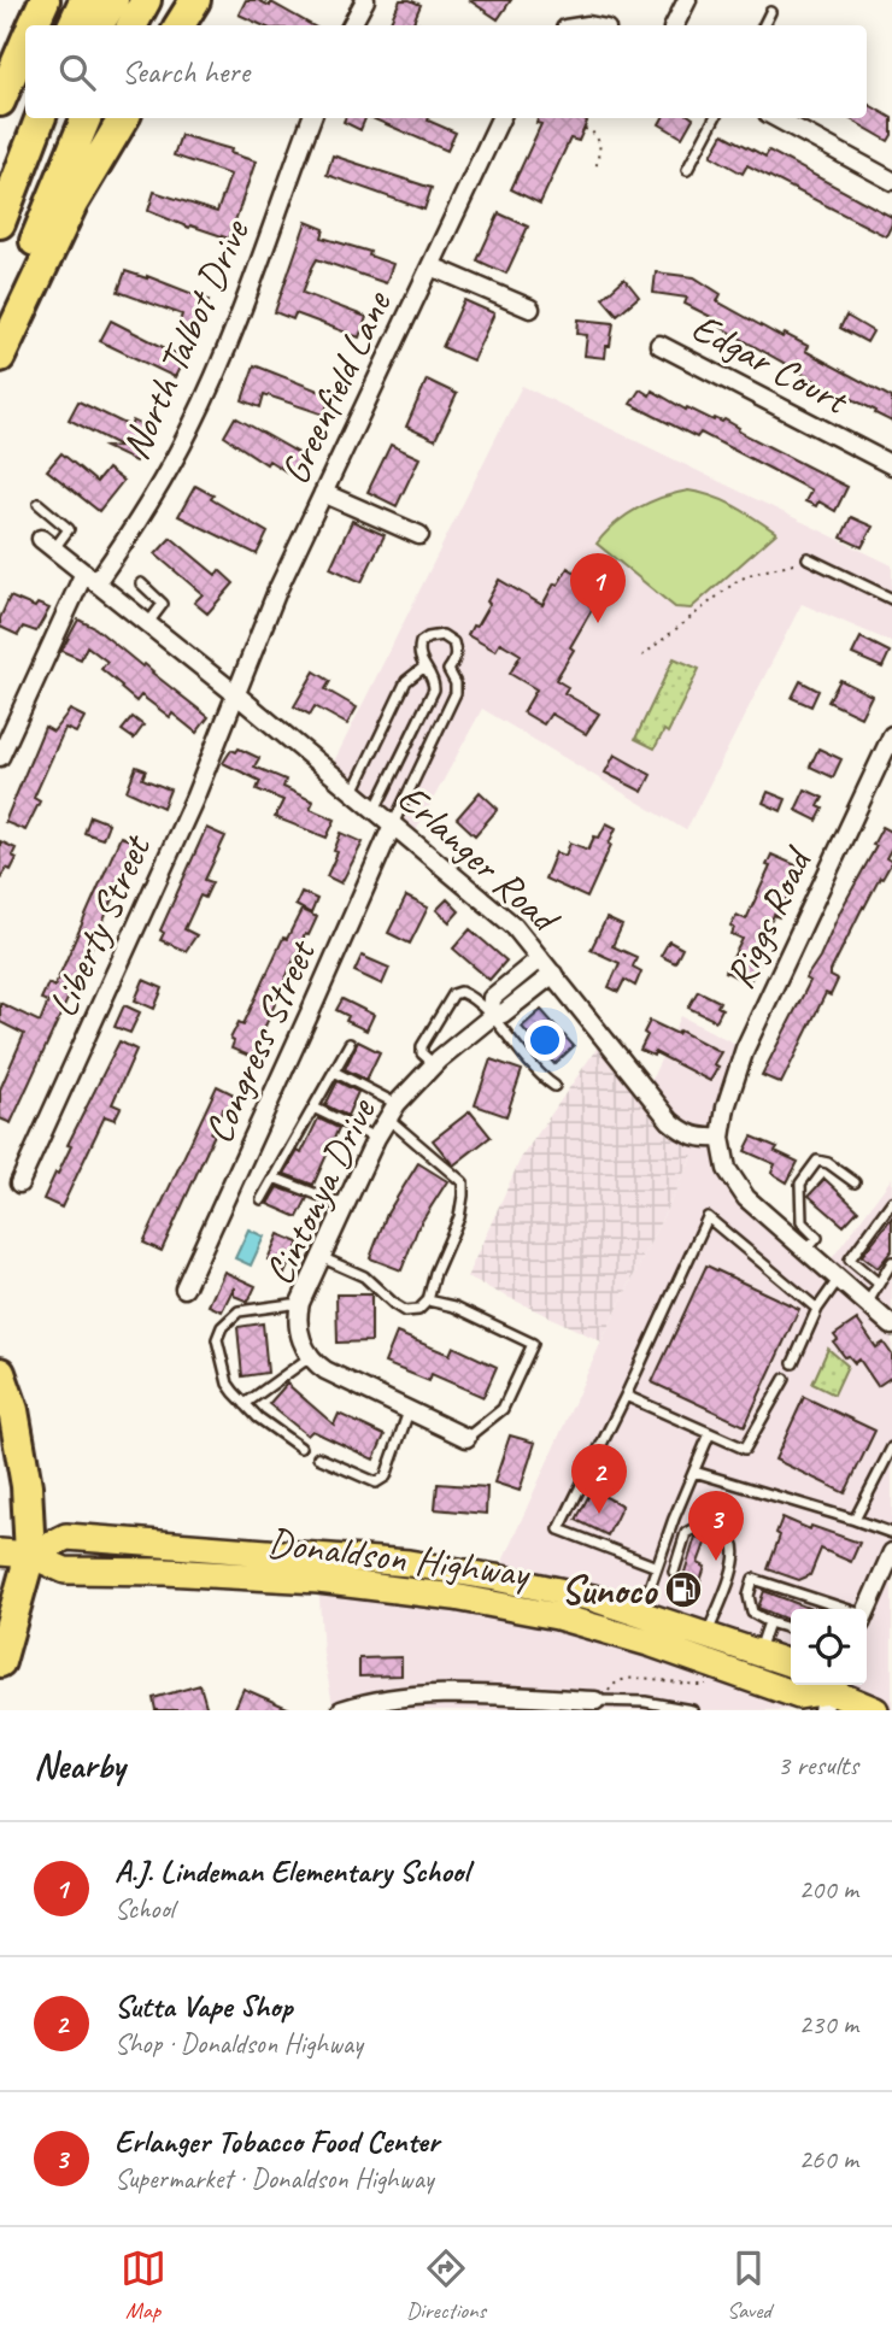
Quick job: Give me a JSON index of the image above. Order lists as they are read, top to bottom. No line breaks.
{"streets":{"main road":["Donaldson Highway"],"street":["North Talbot Drive","Edgar Court","Greenfield Lane","Erlanger Road","Riggs Road","Liberty Street","Congress Street","Cintonya Drive"]},"crossings":[["North Talbot Drive","Erlanger Road"],["Greenfield Lane","Erlanger Road"],["Greenfield Lane","Liberty Street"],["Erlanger Road","Riggs Road"],["Erlanger Road","Liberty Street"],["Erlanger Road","Congress Street"],["Erlanger Road","Cintonya Drive"]],"places":{"fuel station":["Sunoco"]},"page":{"search":"Search here","pins":["1","2","3"],"heading":["Nearby","3 results"],"list":[{"mark":"1","name":"A.J. Lindeman Elementary School","note":"School","value":"200 m"},{"mark":"2","name":"Sutta Vape Shop","note":"Shop · Donaldson Highway","value":"230 m"},{"mark":"3","name":"Erlanger Tobacco Food Center","note":"Supermarket · Donaldson Highway","value":"260 m"}],"nav":["Map","Directions","Saved"]}}
